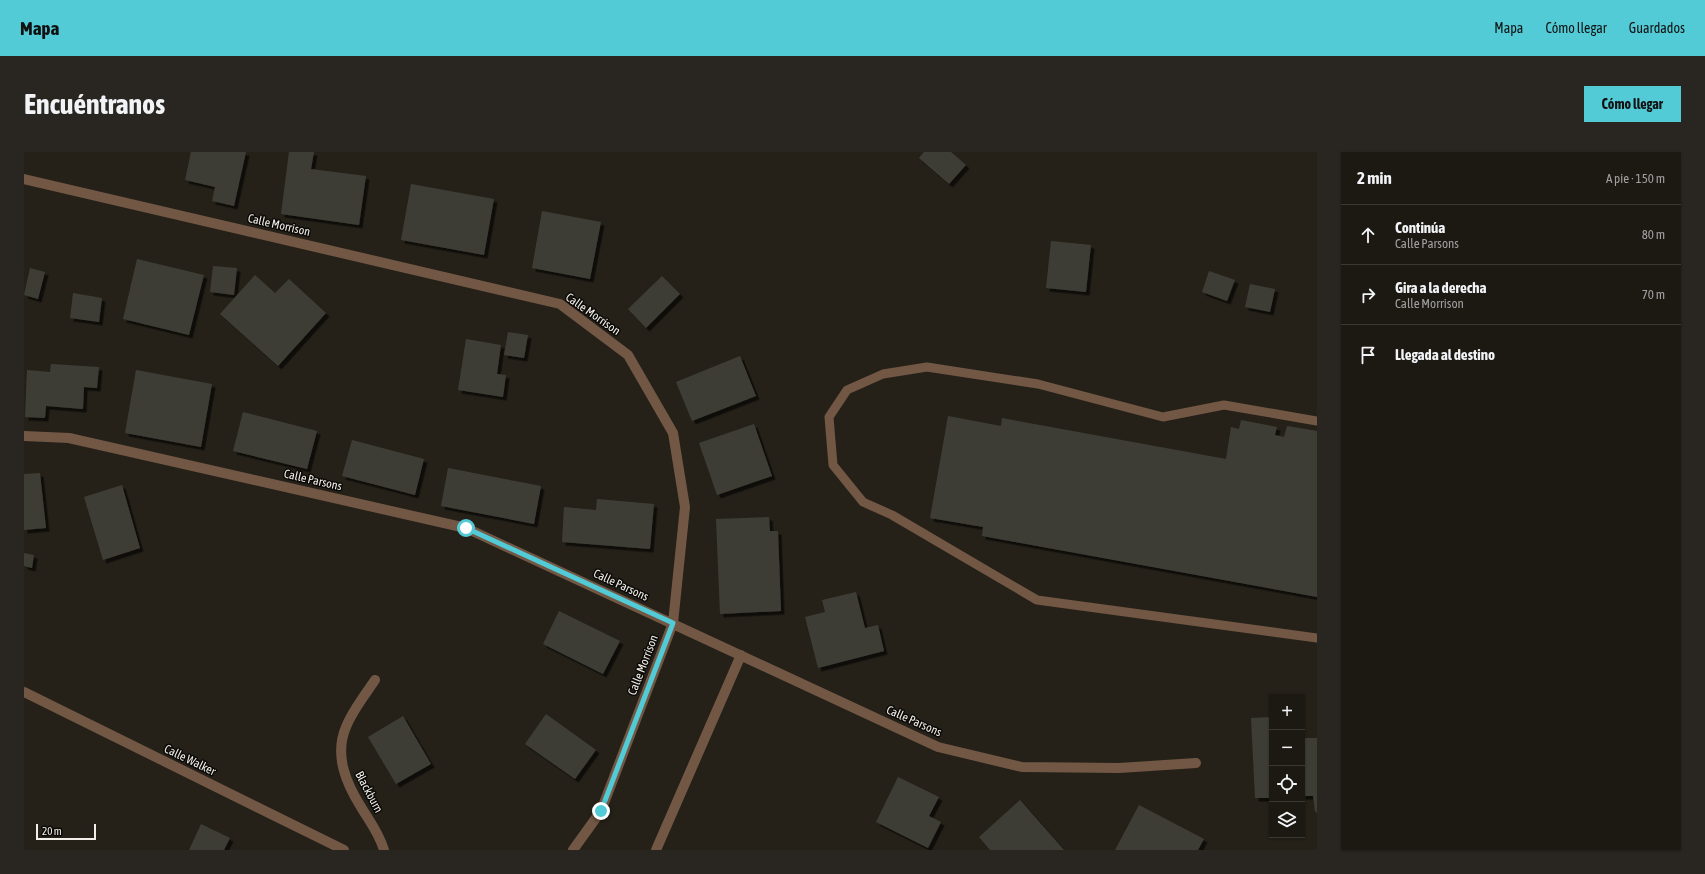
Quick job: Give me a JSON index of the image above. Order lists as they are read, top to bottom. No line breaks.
{"streets":{"street":["Calle Morrison","Calle Parsons","Calle Walker","Blackburn"]},"crossings":[["Calle Morrison","Calle Parsons"]],"scale_bar":"20 m","page":{"header":"Mapa","nav":["Mapa","Cómo llegar","Guardados"],"buttons":"Cómo llegar","title":"Encuéntranos","heading":["2 min","A pie · 150 m"],"list":[["Continúa","Calle Parsons","80 m"],["Gira a la derecha","Calle Morrison","70 m"],"Llegada al destino"],"map_buttons":["+","−"],"scale":"20 m"}}
